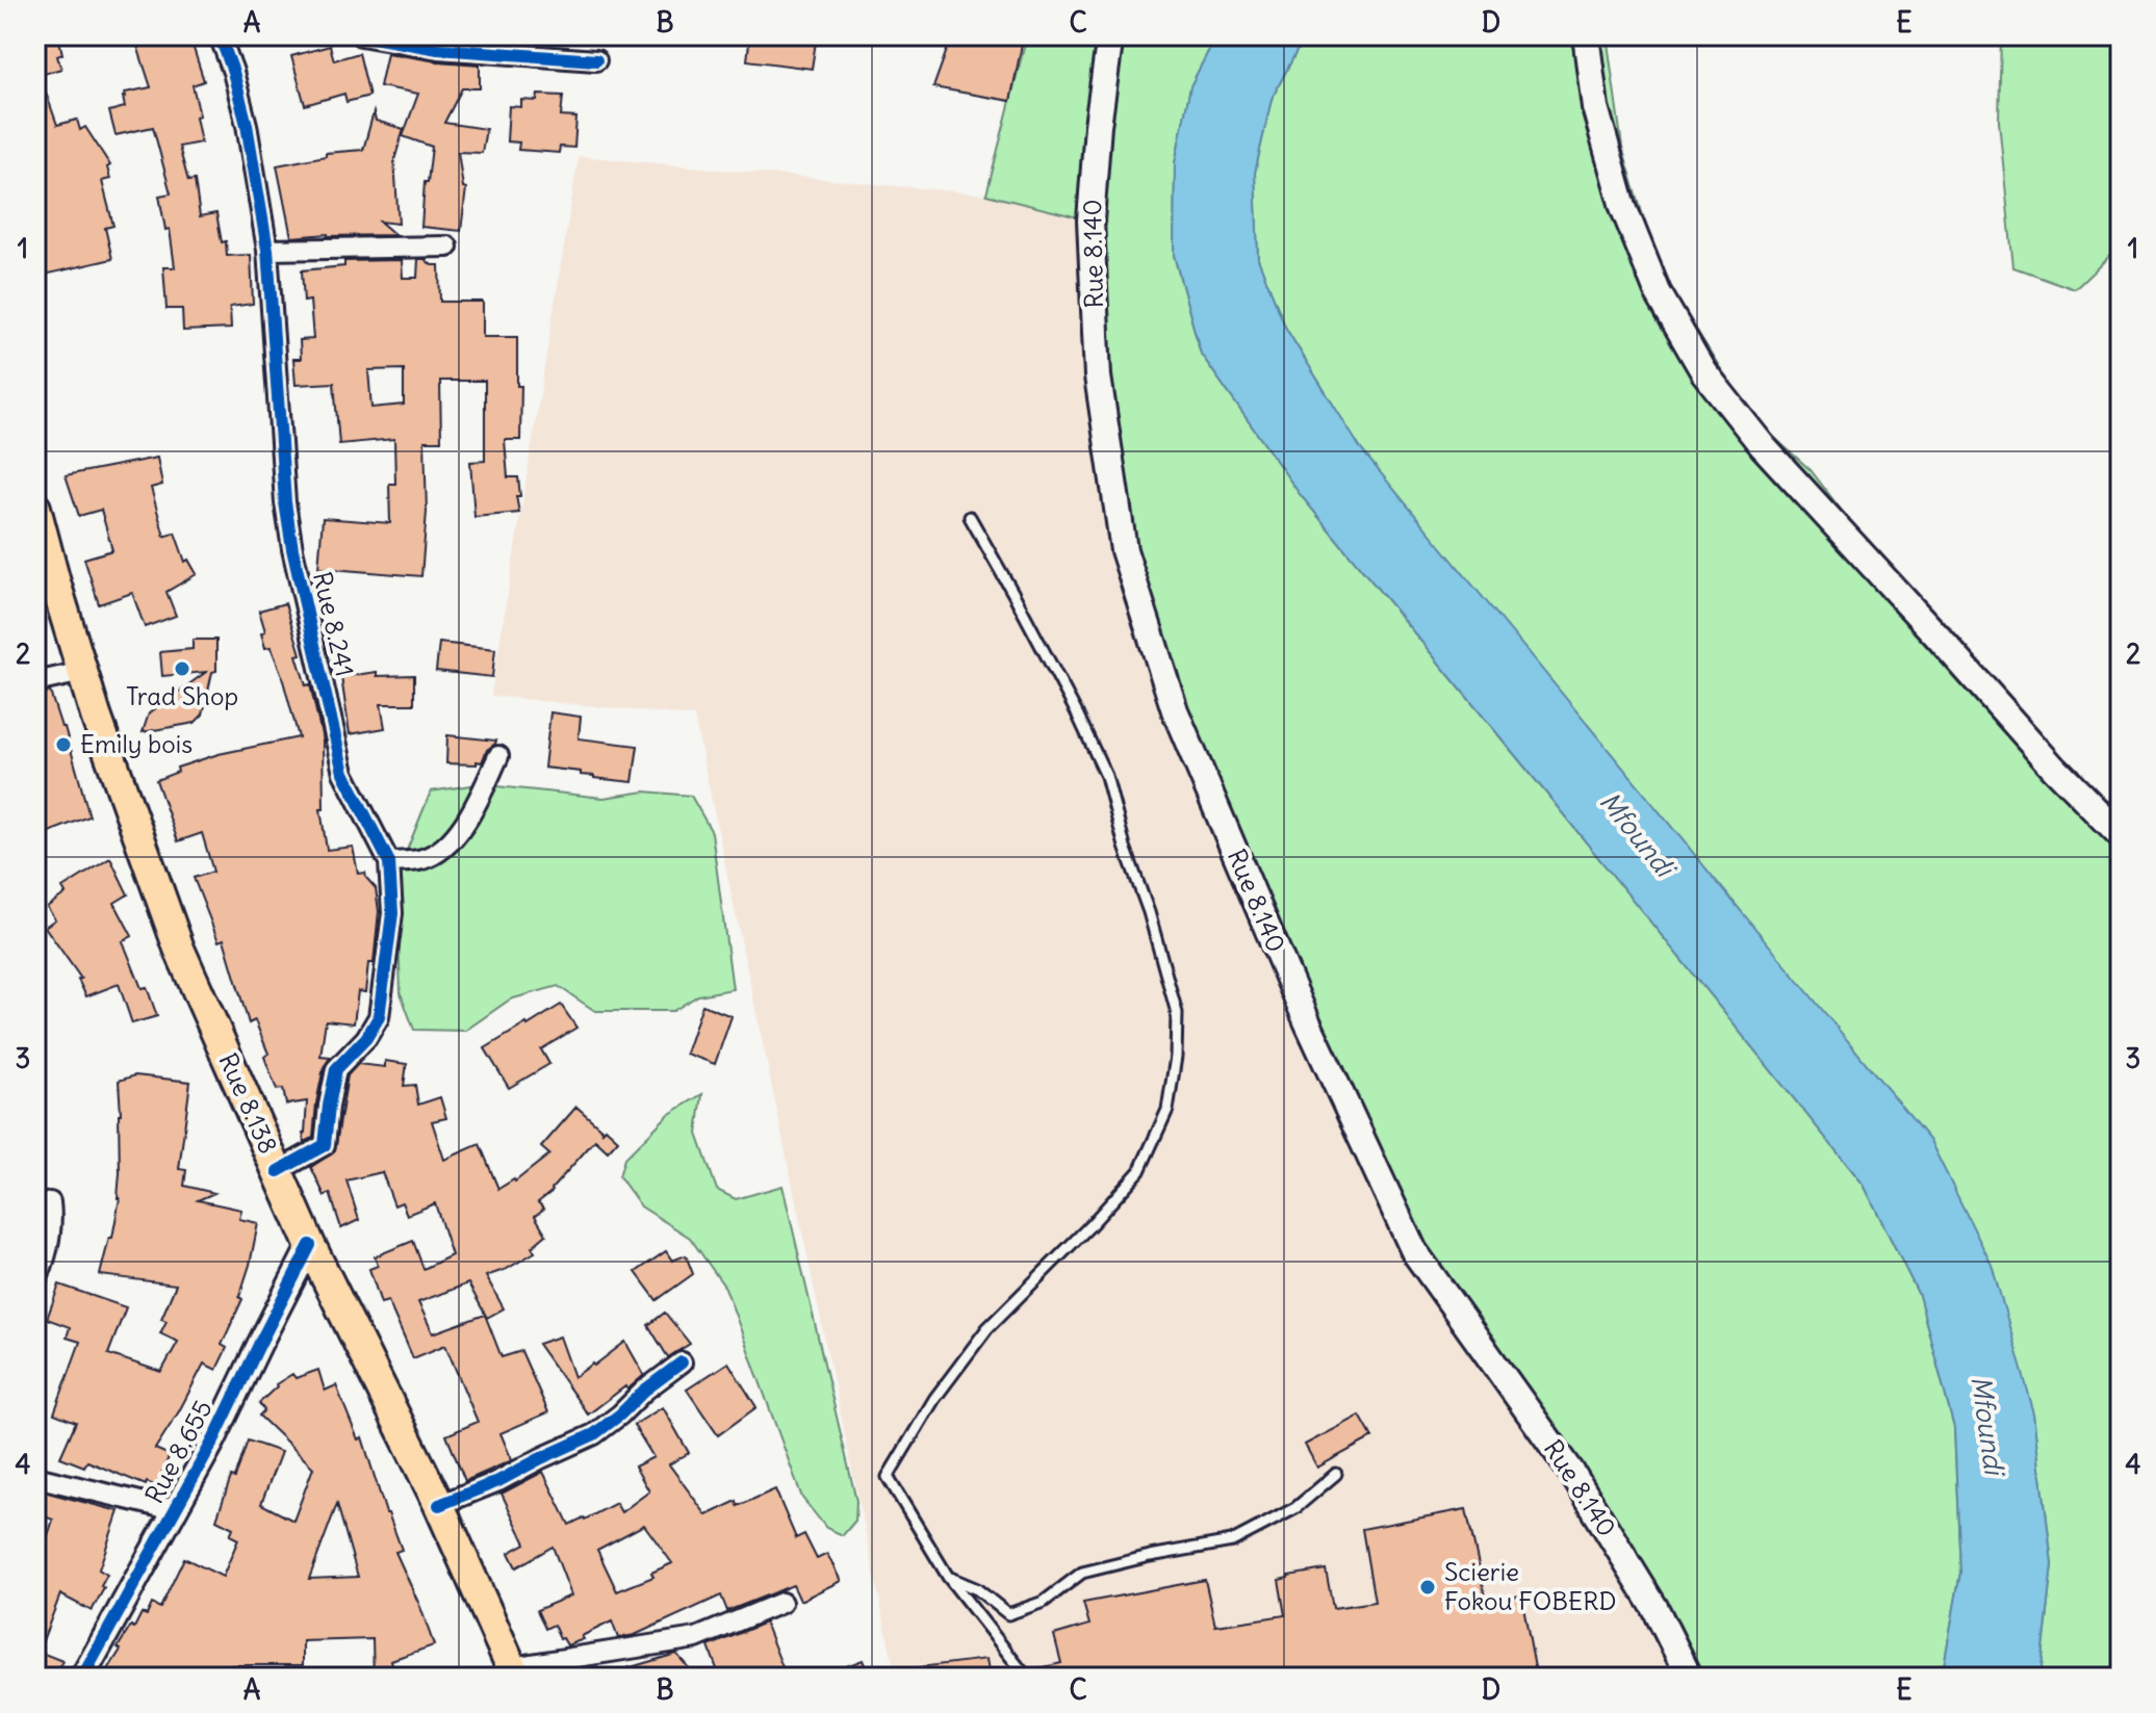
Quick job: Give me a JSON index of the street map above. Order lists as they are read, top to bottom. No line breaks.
{"streets":{"main road":["Rue 8.140","Rue 8.138"],"street":["Rue 8.241","Rue 8.655"]},"crossings":[["Rue 8.241","Rue 8.138"],["Rue 8.138","Rue 8.655"]],"water":["Mfoundi"],"places":["Trad Shop","Emily bois","Scierie Fokou FOBERD"],"grid":{"columns":["A","B","C","D","E"],"rows":["1","2","3","4"]}}
